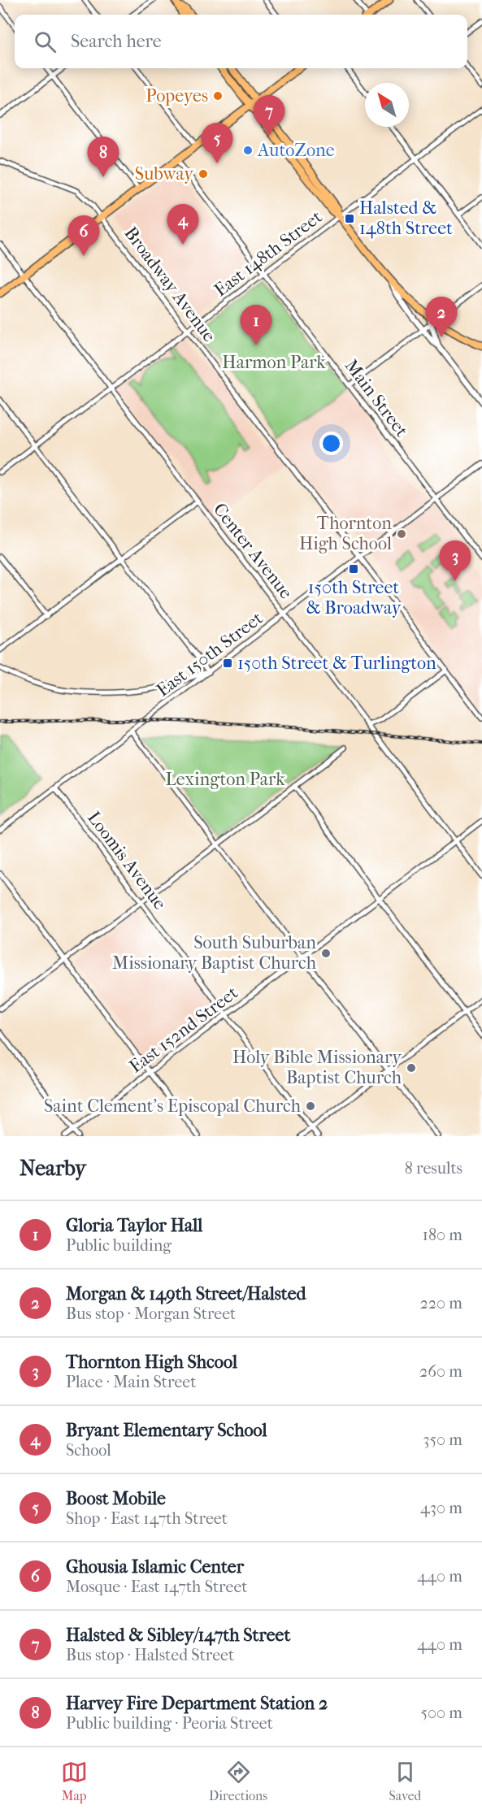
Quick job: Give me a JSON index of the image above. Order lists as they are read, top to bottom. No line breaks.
{"streets":{"street":["East 148th Street","Broadway Avenue","Main Street","Center Avenue","East 150th Street","Loomis Avenue","East 152nd Street"]},"crossings":[["East 148th Street","Broadway Avenue"],["East 148th Street","Main Street"],["East 148th Street","Center Avenue"],["Broadway Avenue","East 150th Street"],["Main Street","East 150th Street"],["Center Avenue","East 150th Street"],["Center Avenue","East 152nd Street"],["East 150th Street","Loomis Avenue"],["Loomis Avenue","East 152nd Street"]],"parks":["Harmon Park","Lexington Park"],"places":{"other":["Popeyes","AutoZone","Subway","Thornton High School","South Suburban Missionary Baptist Church","Holy Bible Missionary Baptist Church","Saint Clement's Episcopal Church"],"transit":["Halsted & 148th Street","150th Street & Broadway","150th Street & Turlington"]},"north":"top left","page":{"search":"Search here","pins":["7","5","8","4","6","2","1","3"],"heading":["Nearby","8 results"],"list":[{"mark":"1","name":"Gloria Taylor Hall","note":"Public building","value":"180 m"},{"mark":"2","name":"Morgan & 149th Street/Halsted","note":"Bus stop · Morgan Street","value":"220 m"},{"mark":"3","name":"Thornton High Shcool","note":"Place · Main Street","value":"260 m"},{"mark":"4","name":"Bryant Elementary School","note":"School","value":"350 m"},{"mark":"5","name":"Boost Mobile","note":"Shop · East 147th Street","value":"430 m"},{"mark":"6","name":"Ghousia Islamic Center","note":"Mosque · East 147th Street","value":"440 m"},{"mark":"7","name":"Halsted & Sibley/147th Street","note":"Bus stop · Halsted Street","value":"440 m"},{"mark":"8","name":"Harvey Fire Department Station 2","note":"Public building · Peoria Street","value":"500 m"}],"nav":["Map","Directions","Saved"]}}
